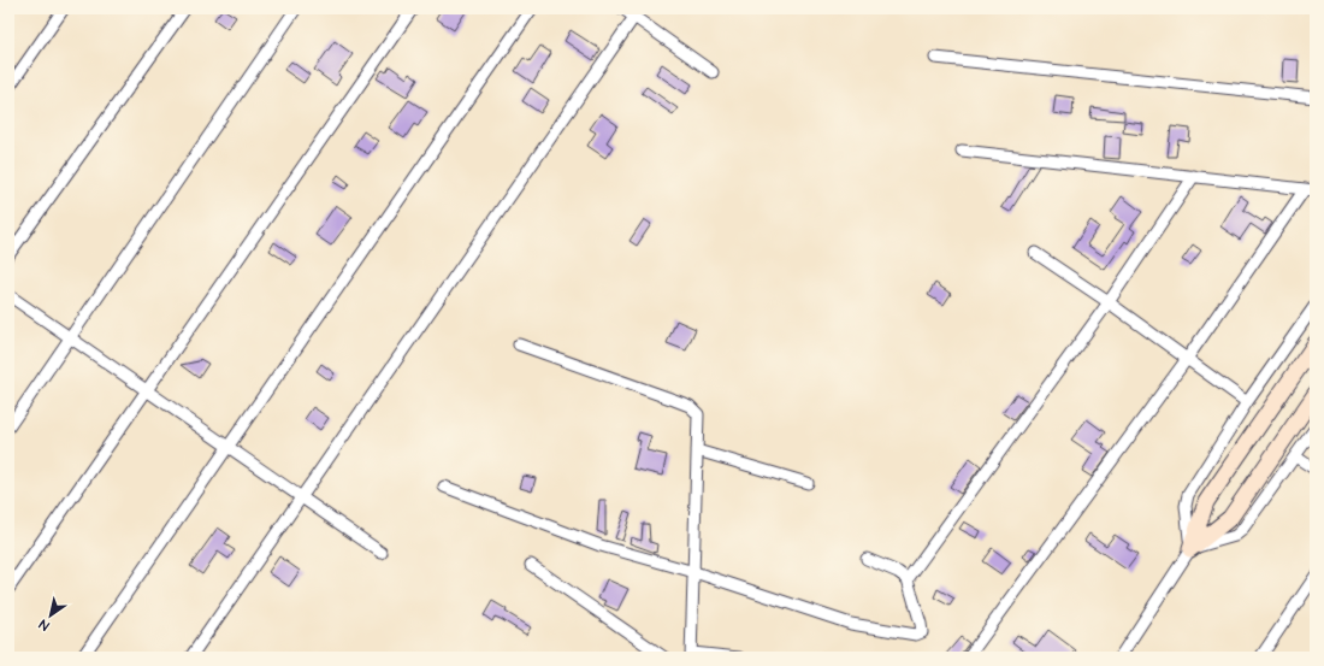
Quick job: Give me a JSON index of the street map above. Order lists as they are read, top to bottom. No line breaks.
{"north":"bottom left"}
